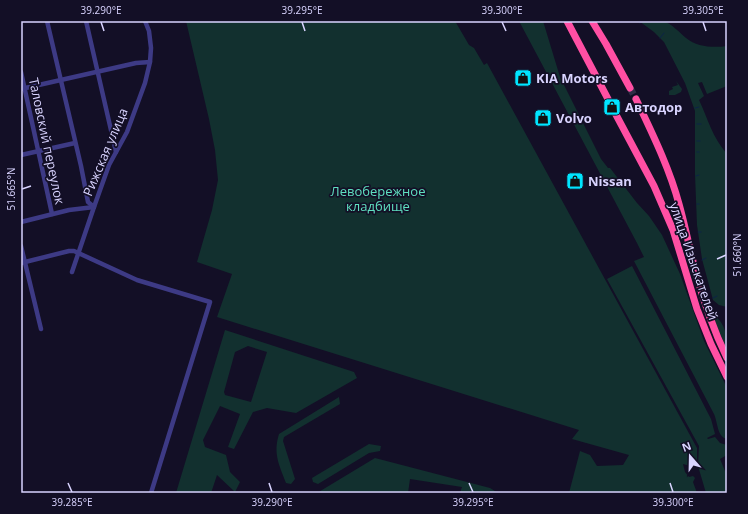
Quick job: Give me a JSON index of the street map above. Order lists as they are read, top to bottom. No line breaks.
{"streets":{"highway":["улица Изыскателей"],"street":["Таловский переулок","Рижская улица"]},"parks":["Левобережное кладбище"],"places":{"shop":["KIA Motors","Автодор","Volvo","Nissan"]},"north":"top","coordinates":["39.290°E","39.295°E","39.300°E","39.305°E","51.665°N","51.660°N","39.285°E"]}
